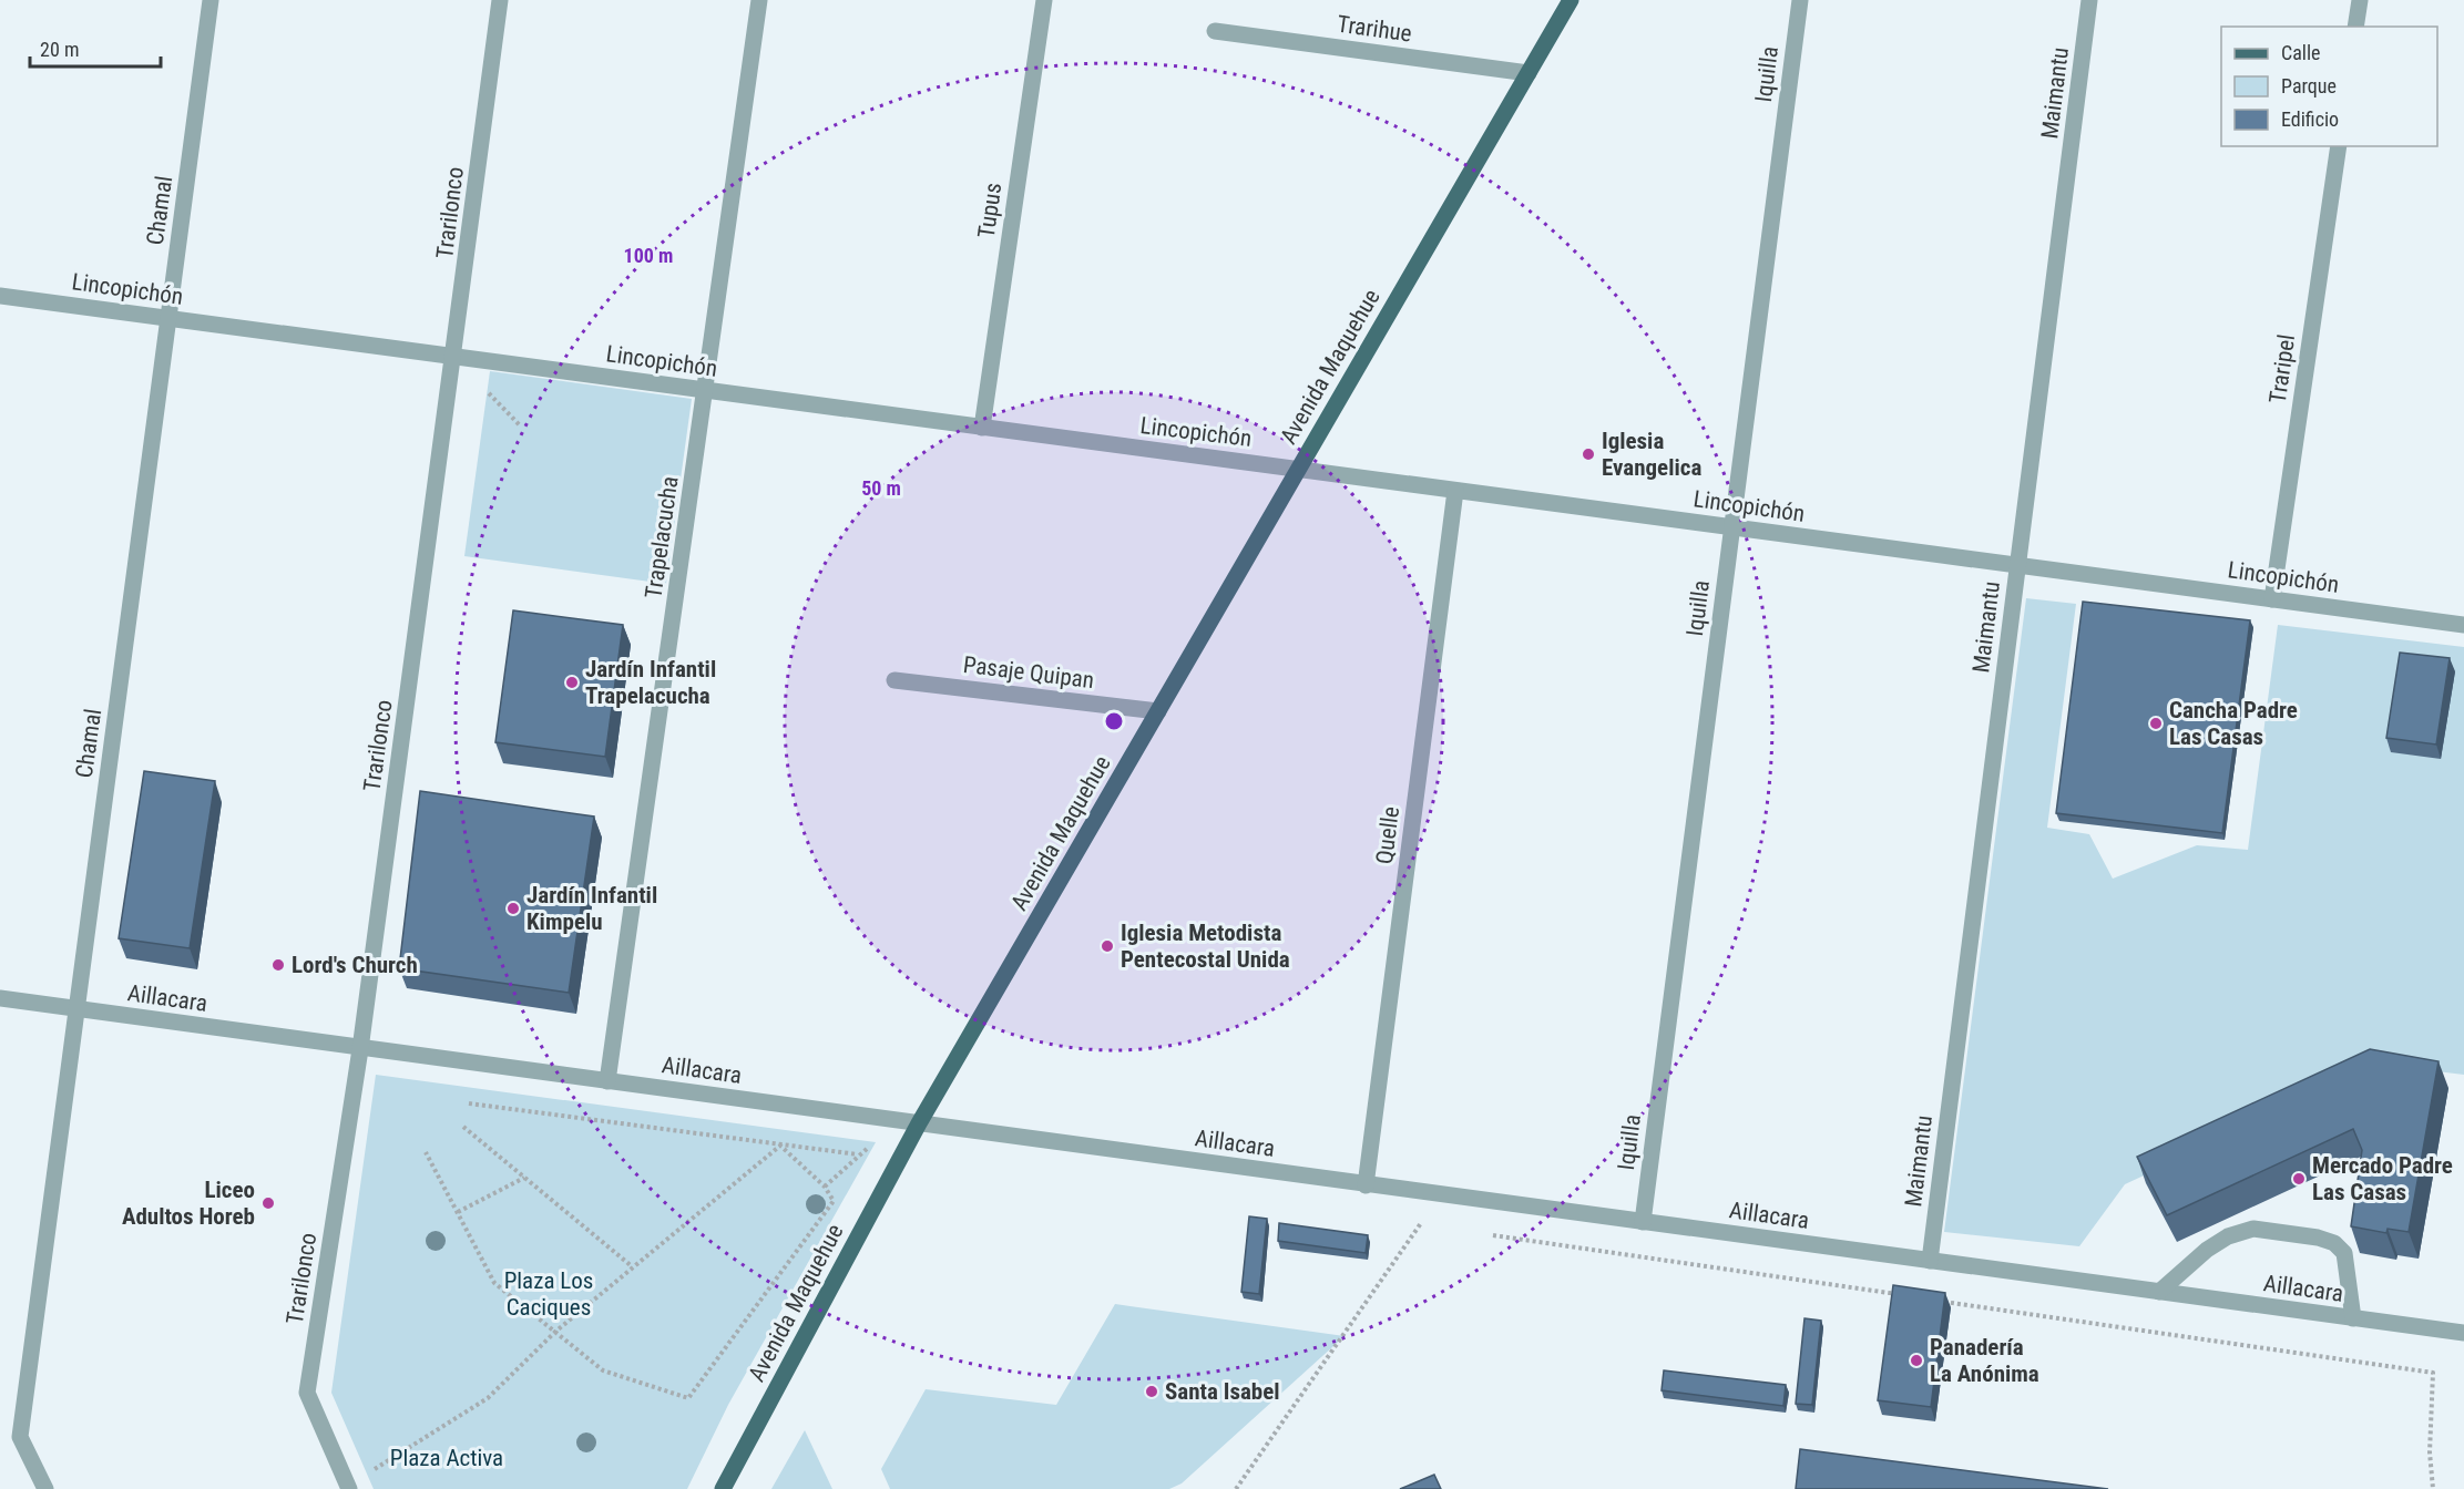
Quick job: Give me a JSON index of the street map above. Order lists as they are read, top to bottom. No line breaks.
{"streets":{"main road":["Avenida Maquehue"],"street":["Trarihue","Iquilla","Maimantu","Chamal","Tupus","Trarilonco","Lincopichón","Traripel","Trapelacucha","Pasaje Quipan","Quelle","Aillacara"]},"crossings":[["Trarihue","Avenida Maquehue"],["Iquilla","Lincopichón"],["Iquilla","Aillacara"],["Maimantu","Lincopichón"],["Maimantu","Aillacara"],["Chamal","Lincopichón"],["Chamal","Aillacara"],["Tupus","Lincopichón"],["Trarilonco","Lincopichón"],["Trarilonco","Aillacara"],["Lincopichón","Avenida Maquehue"],["Lincopichón","Traripel"],["Lincopichón","Trapelacucha"],["Lincopichón","Quelle"],["Avenida Maquehue","Pasaje Quipan"],["Avenida Maquehue","Aillacara"],["Trapelacucha","Aillacara"],["Quelle","Aillacara"]],"parks":["Plaza Los Caciques","Plaza Activa"],"places":["Iglesia Evangelica","Jardín Infantil Trapelacucha","Cancha Padre Las Casas","Jardín Infantil Kimpelu","Iglesia Metodista Pentecostal Unida","Lord's Church","Mercado Padre Las Casas","Liceo Adultos Horeb","Panadería La Anónima","Santa Isabel"],"legend":["Calle","Parque","Edificio"],"scale_bar":"20 m","rings":["100 m","50 m"]}
